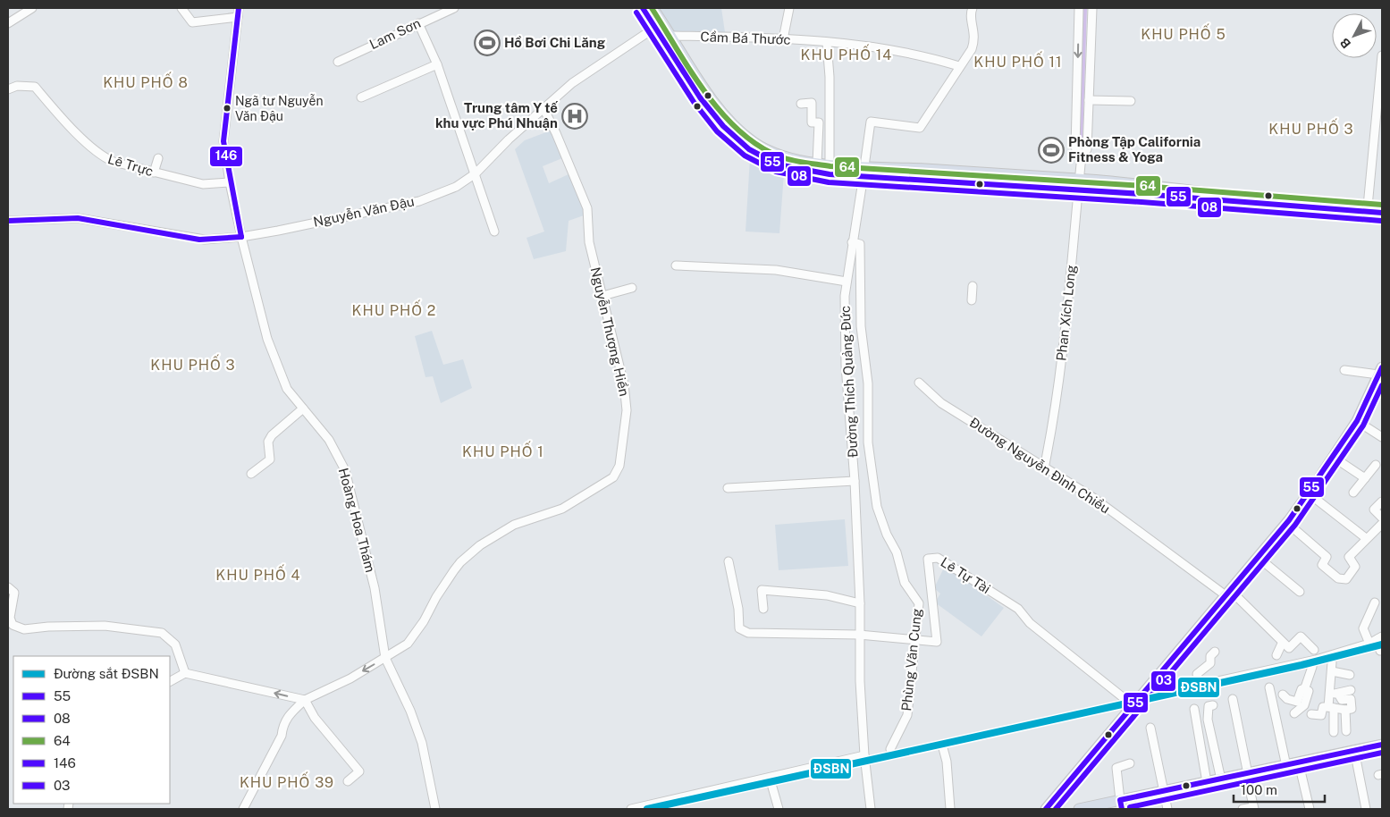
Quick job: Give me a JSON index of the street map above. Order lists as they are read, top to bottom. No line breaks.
{"streets":{"street":["Lam Sơn","Cầm Bá Thước","Lê Trực","Nguyễn Văn Đậu","Phan Xích Long","Nguyễn Thượng Hiền","Đường Thích Quảng Đức","Đường Nguyễn Đình Chiểu","Hoàng Hoa Thám","Lê Tự Tài","Phùng Văn Cung"]},"crossings":[["Cầm Bá Thước","Đường Thích Quảng Đức"],["Lê Trực","Hoàng Hoa Thám"],["Nguyễn Văn Đậu","Nguyễn Thượng Hiền"],["Nguyễn Văn Đậu","Hoàng Hoa Thám"],["Phan Xích Long","Đường Nguyễn Đình Chiểu"],["Nguyễn Thượng Hiền","Hoàng Hoa Thám"],["Đường Thích Quảng Đức","Phùng Văn Cung"],["Lê Tự Tài","Phùng Văn Cung"]],"districts":["KHU PHỐ 5","KHU PHỐ 14","KHU PHỐ 11","KHU PHỐ 8","KHU PHỐ 3","KHU PHỐ 2","KHU PHỐ 3","KHU PHỐ 1","KHU PHỐ 4","KHU PHỐ 39"],"places":{"sports":["Hồ Bơi Chi Lăng","Phòng Tập California Fitness & Yoga"],"other":["Ngã tư Nguyễn Văn Đậu"],"hospital":["Trung tâm Y tế khu vực Phú Nhuận"]},"lines":["transit line 55","transit line 64","transit line 146","transit line 08","transit line 03","rail line ĐSBN"],"legend":["Đường sắt ĐSBN","55","08","64","146","03"],"scale_bar":"100 m","north":"bottom left"}
